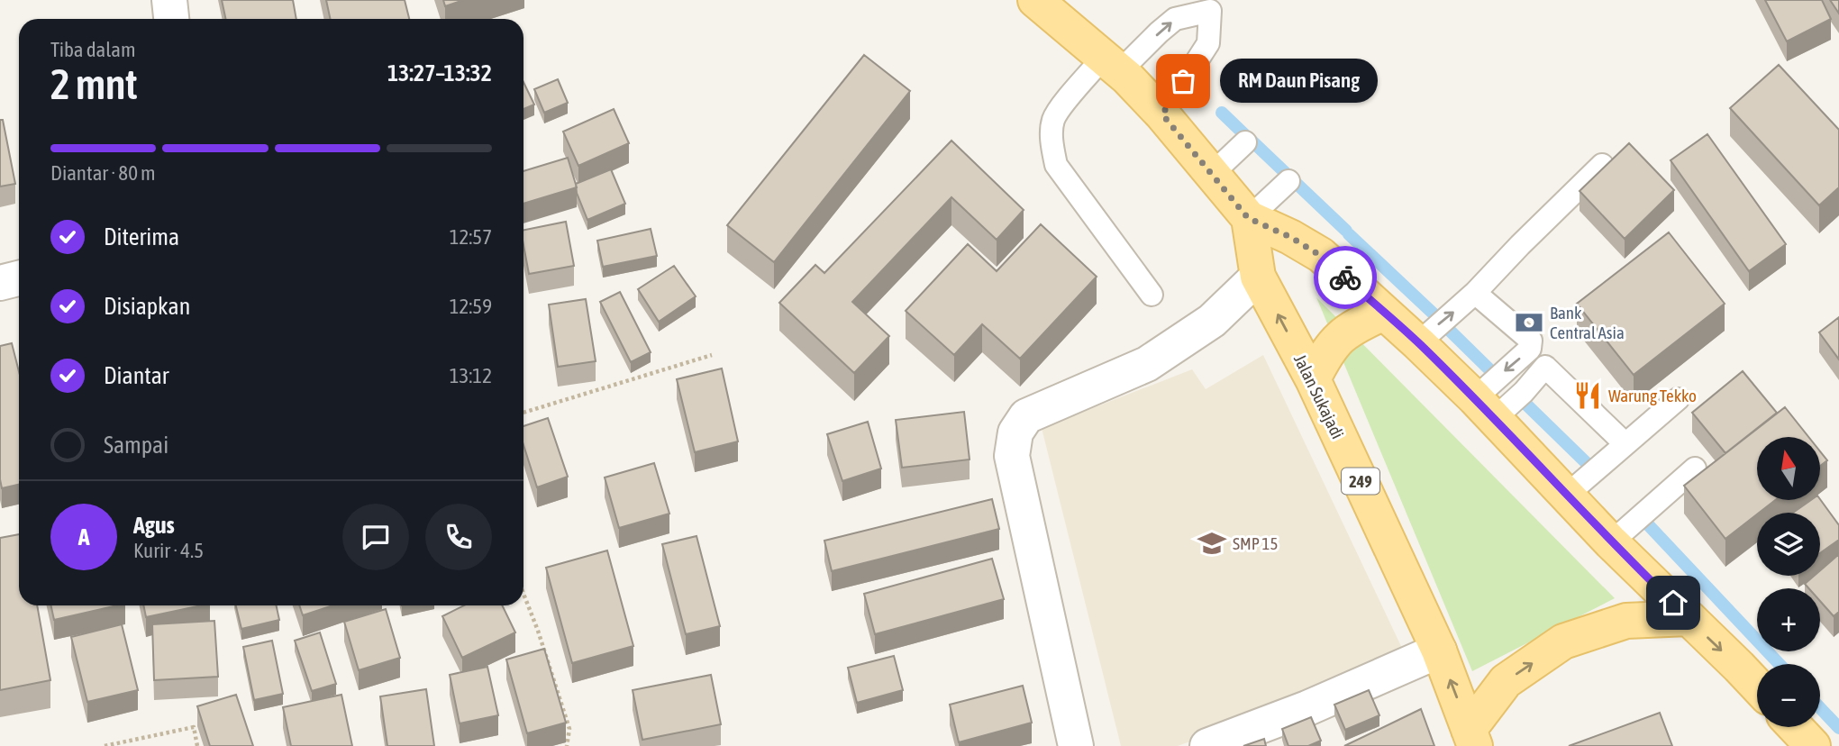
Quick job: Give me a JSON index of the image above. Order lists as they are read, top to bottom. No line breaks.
{"streets":{"main road":["Jalan Sukajadi","249"]},"crossings":[["Jalan Sukajadi","249"]],"places":{"other":["RM Daun Pisang"],"bank":["Bank Central Asia"],"restaurant":["Warung Tekko"],"school or university":["SMP 15"]},"north":"top","page":{"heading":["2 mnt","Tiba dalam","13:27–13:32"],"panel":["Agus","Kurir · 4.5"],"bubble":"RM Daun Pisang","bar":"Diantar · 80 m","list":[["Diterima","12:57"],["Disiapkan","12:59"],["Diantar","13:12"],"Sampai"],"map_buttons":["+","−"],"round":"A"}}
